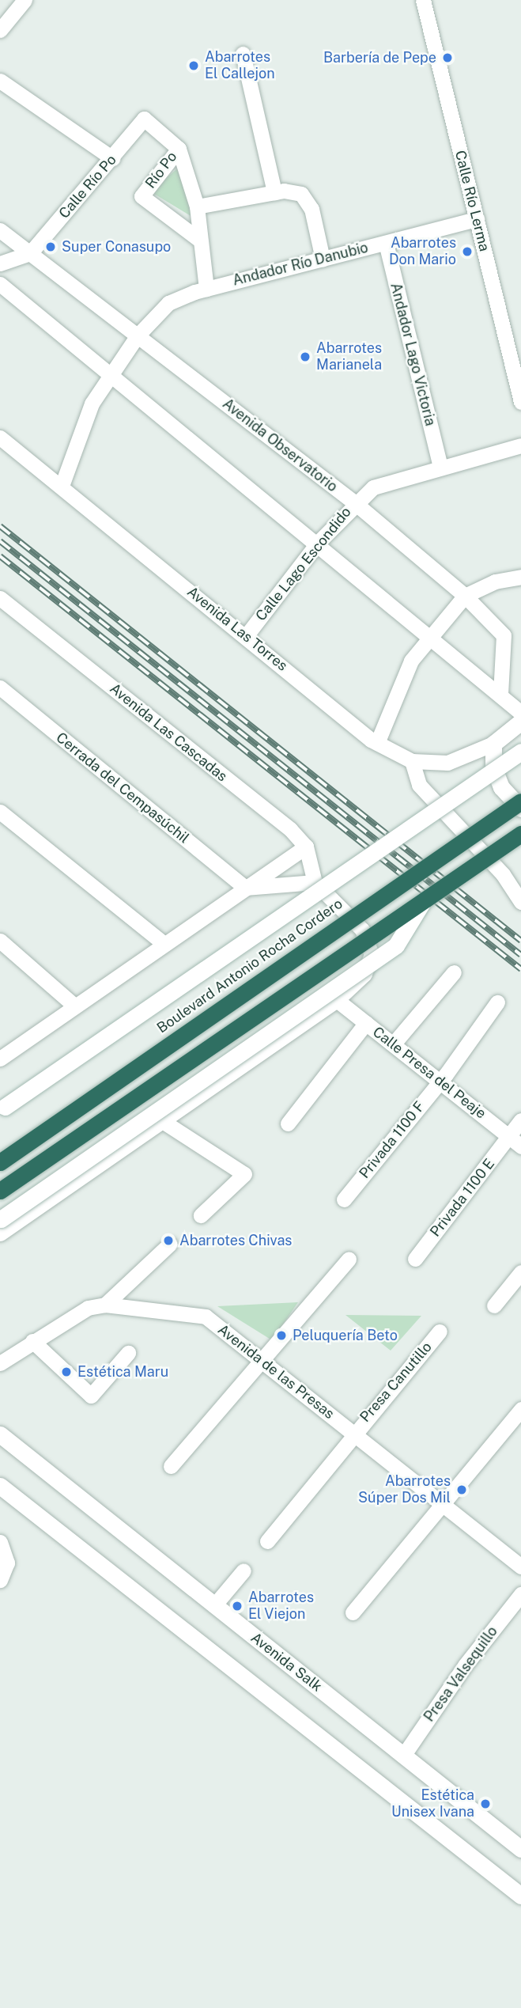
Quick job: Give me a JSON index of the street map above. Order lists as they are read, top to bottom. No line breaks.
{"streets":{"highway":["Boulevard Antonio Rocha Cordero"],"street":["Río Po","Calle Río Po","Calle Río Lerma","Andador Río Danubio","Andador Lago Victoria","Avenida Observatorio","Calle Lago Escondido","Avenida Las Torres","Avenida Las Cascadas","Cerrada del Cempasúchil","Calle Presa del Peaje","Privada 1100 F","Privada 1100 E","Avenida de las Presas","Presa Canutillo","Avenida Salk","Presa Valsequillo"]},"crossings":[["Río Po","Calle Río Po"],["Calle Río Po","Avenida Observatorio"],["Calle Río Lerma","Andador Río Danubio"],["Andador Río Danubio","Andador Lago Victoria"],["Andador Río Danubio","Avenida Observatorio"],["Andador Río Danubio","Avenida Las Torres"],["Andador Lago Victoria","Calle Lago Escondido"],["Avenida Observatorio","Calle Lago Escondido"],["Calle Lago Escondido","Avenida Las Torres"],["Calle Presa del Peaje","Privada 1100 F"],["Calle Presa del Peaje","Privada 1100 E"],["Avenida de las Presas","Presa Canutillo"],["Avenida Salk","Presa Valsequillo"]],"places":["Barbería de Pepe","Abarrotes El Callejon","Super Conasupo","Abarrotes Don Mario","Abarrotes Marianela","Abarrotes Chivas","Peluquería Beto","Estética Maru","Abarrotes Súper Dos Mil","Abarrotes El Viejon","Estética Unisex Ivana"]}
